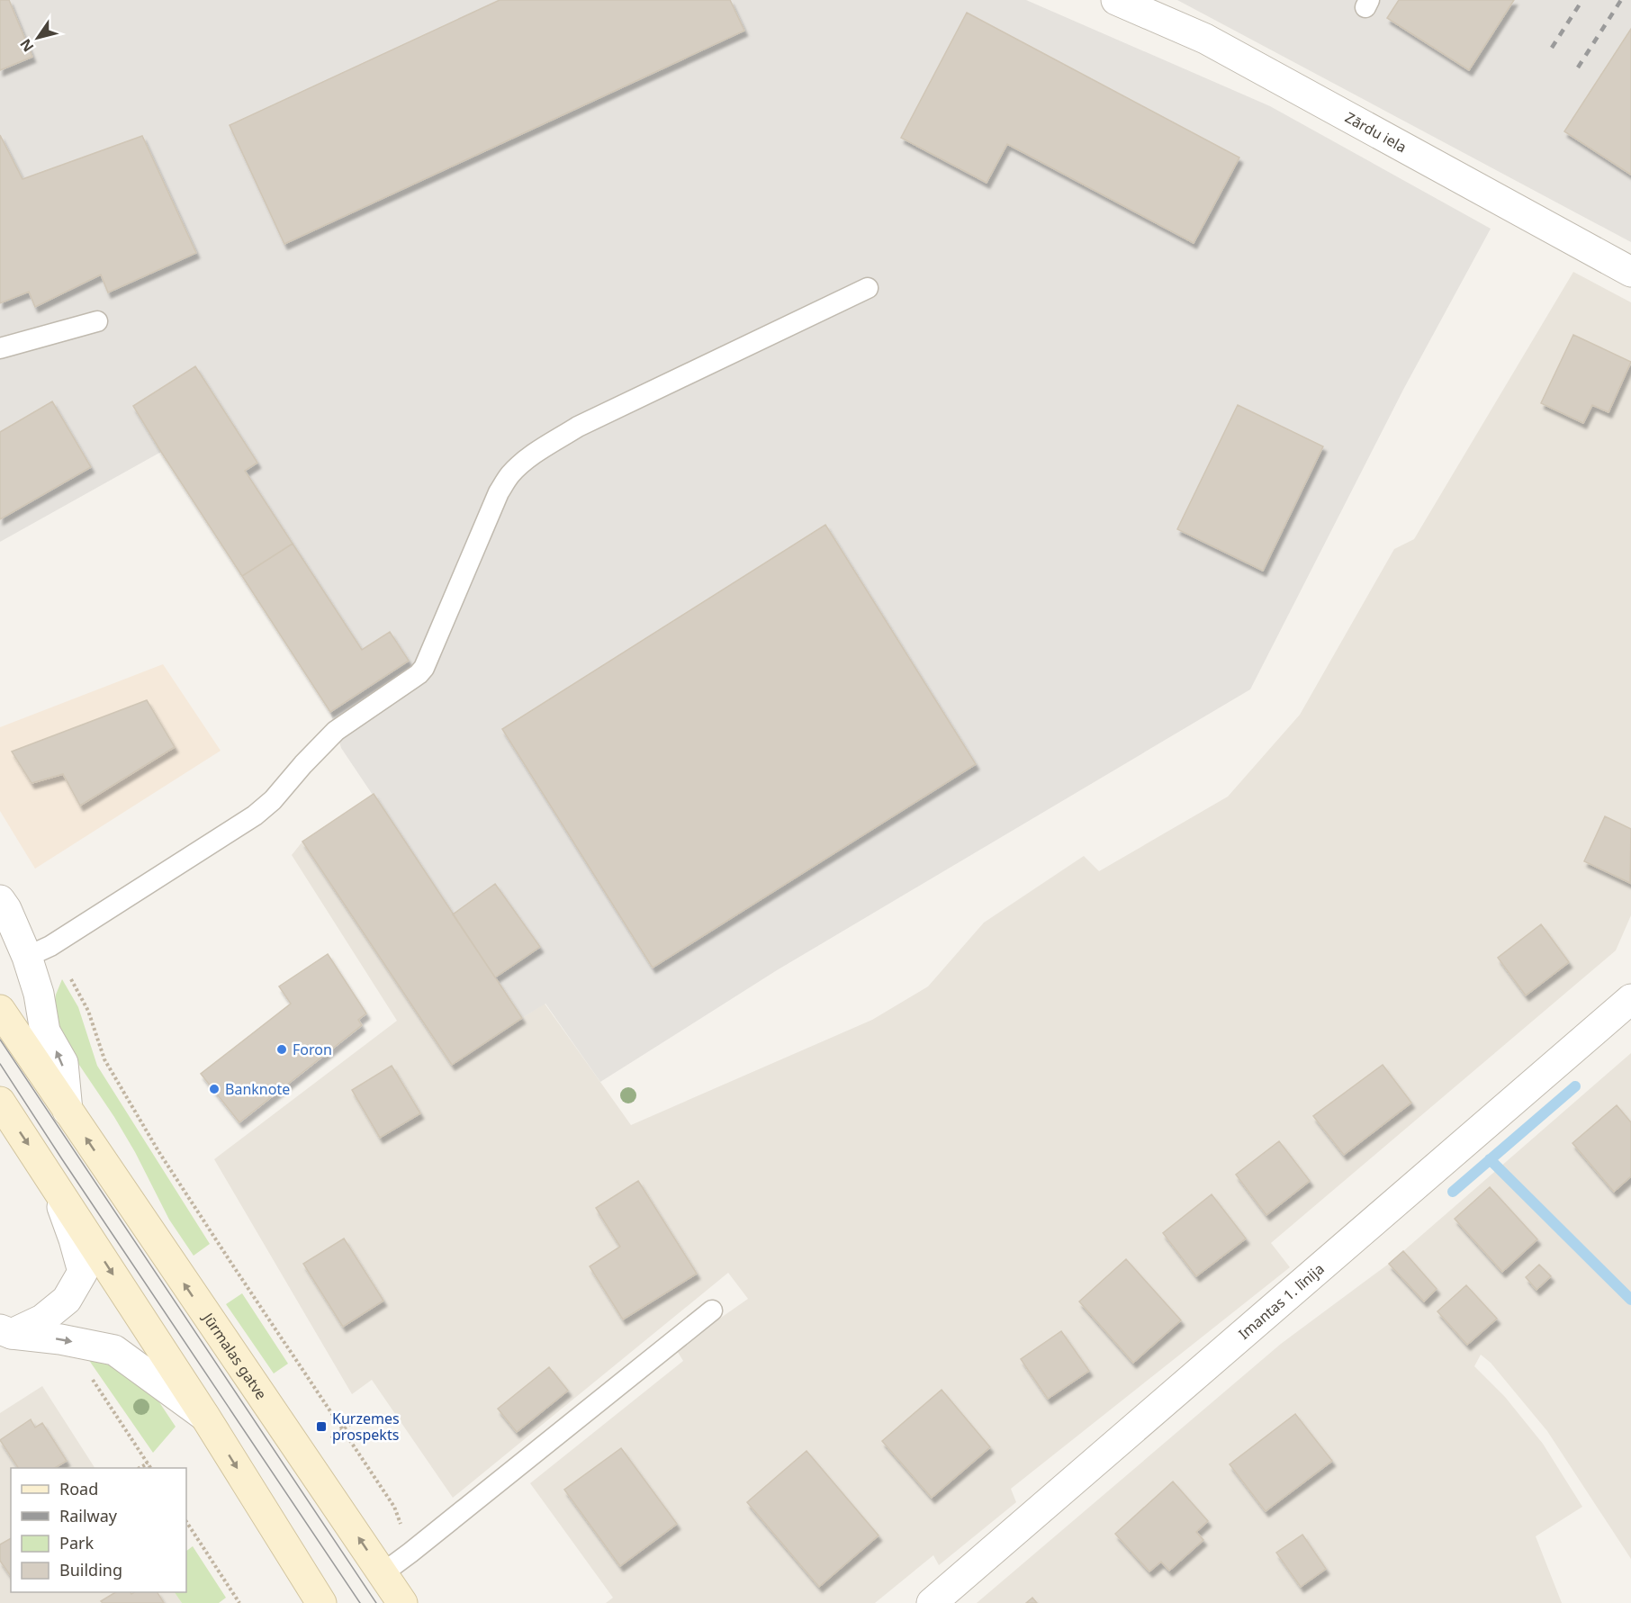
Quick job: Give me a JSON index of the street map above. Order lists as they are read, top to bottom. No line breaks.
{"streets":{"main road":["Jūrmalas gatve"],"street":["Zārdu iela","Imantas 1. līnija"]},"one_way":["Jūrmalas gatve"],"places":{"other":["Foron","Banknote"],"transit":["Kurzemes prospekts"]},"legend":["Road","Railway","Park","Building"],"north":"bottom left"}
